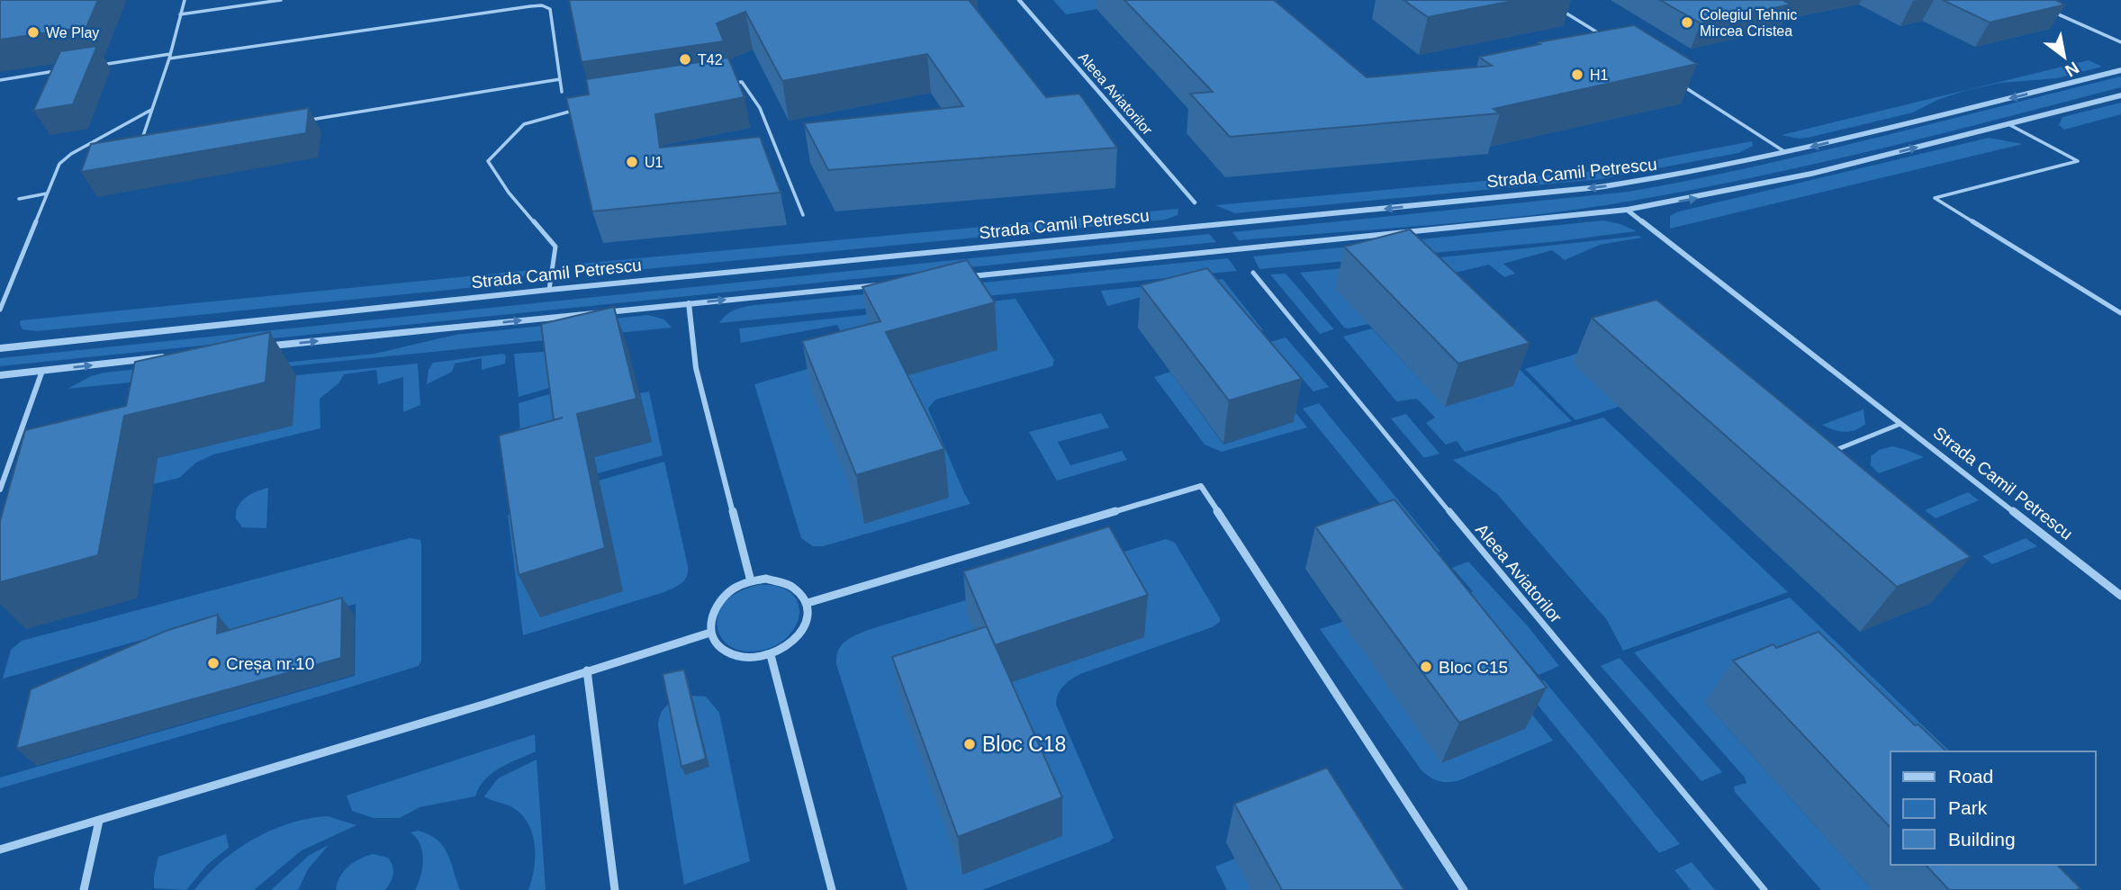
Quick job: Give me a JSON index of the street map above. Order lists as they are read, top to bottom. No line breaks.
{"streets":{"street":["Aleea Aviatorilor","Strada Camil Petrescu"]},"places":["Colegiul Tehnic Mircea Cristea","We Play","T42","H1","U1","Creșa nr.10","Bloc C15","Bloc C18"],"legend":["Road","Park","Building"],"north":"bottom right"}
